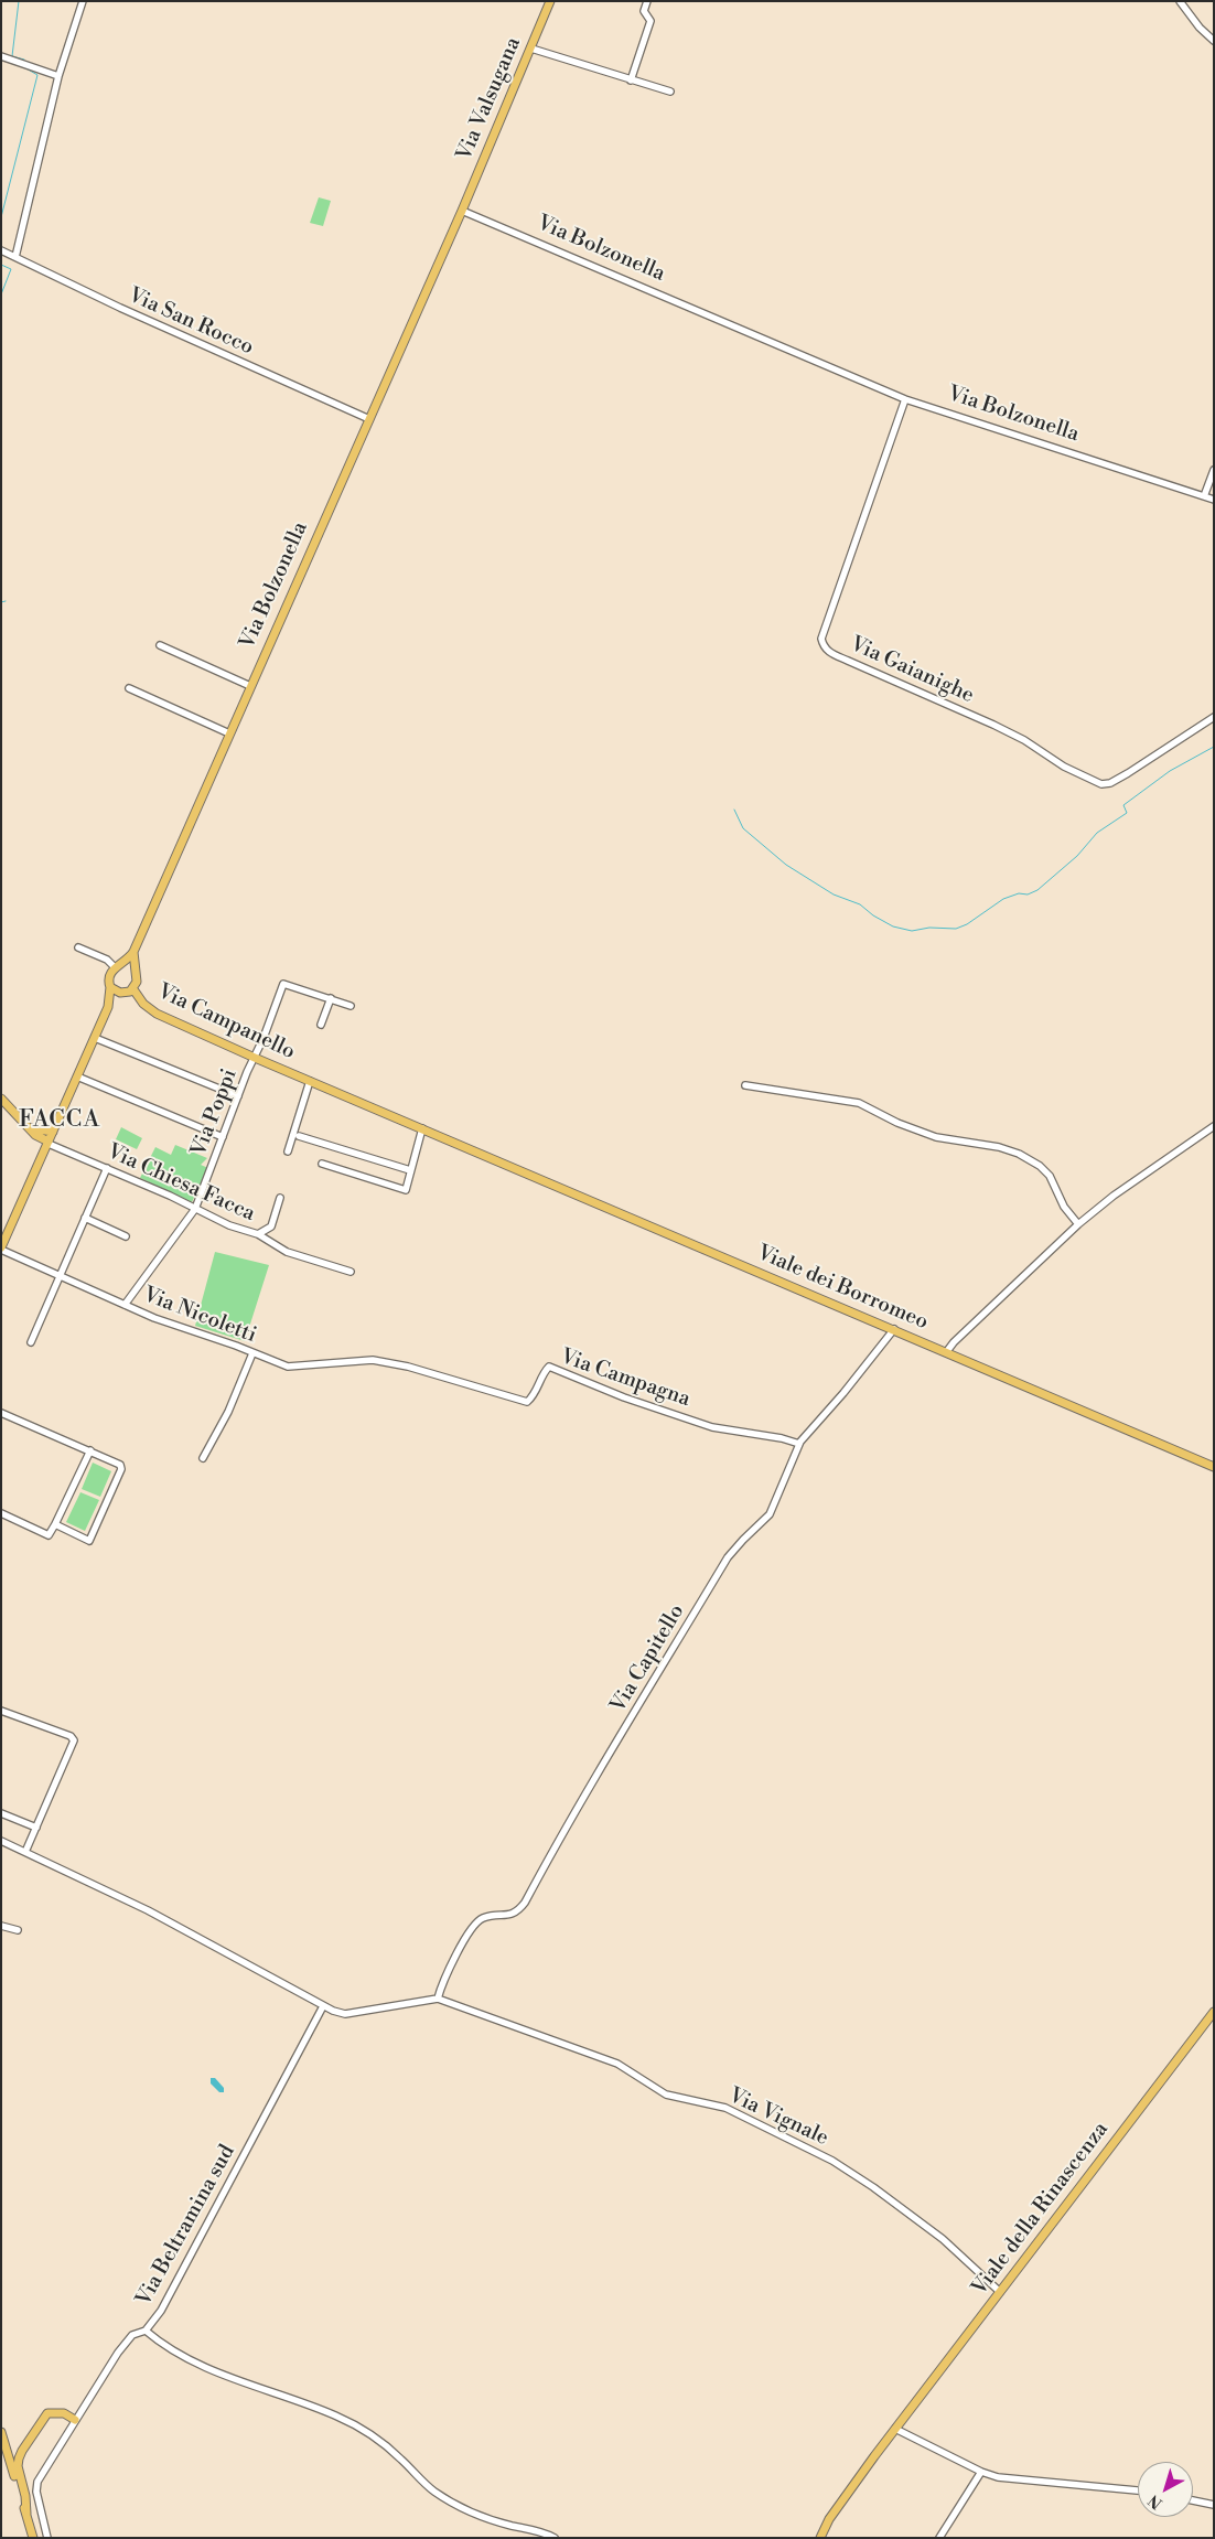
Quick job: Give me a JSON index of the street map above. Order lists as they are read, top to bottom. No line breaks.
{"streets":{"main road":["Via Valsugana","Via Bolzonella","Via Campanello","Viale dei Borromeo","Viale della Rinascenza"],"street":["Via San Rocco","Via Gaianighe","Via Poppi","Via Chiesa Facca","Via Nicoletti","Via Campagna","Via Capitello","Via Vignale","Via Beltramina sud"]},"crossings":[["Via Valsugana","Via Bolzonella"],["Via Bolzonella","Via San Rocco"],["Via Bolzonella","Via Gaianighe"],["Via Bolzonella","Via Campanello"],["Via Campanello","Via Poppi"],["Via Campanello","Viale dei Borromeo"],["Via Poppi","Via Chiesa Facca"],["Via Poppi","Via Nicoletti"],["Viale dei Borromeo","Via Capitello"],["Via Nicoletti","Via Campagna"],["Via Campagna","Via Capitello"],["Via Capitello","Via Vignale"],["Via Vignale","Viale della Rinascenza"],["Via Vignale","Via Beltramina sud"]],"districts":["FACCA"],"north":"bottom left"}
